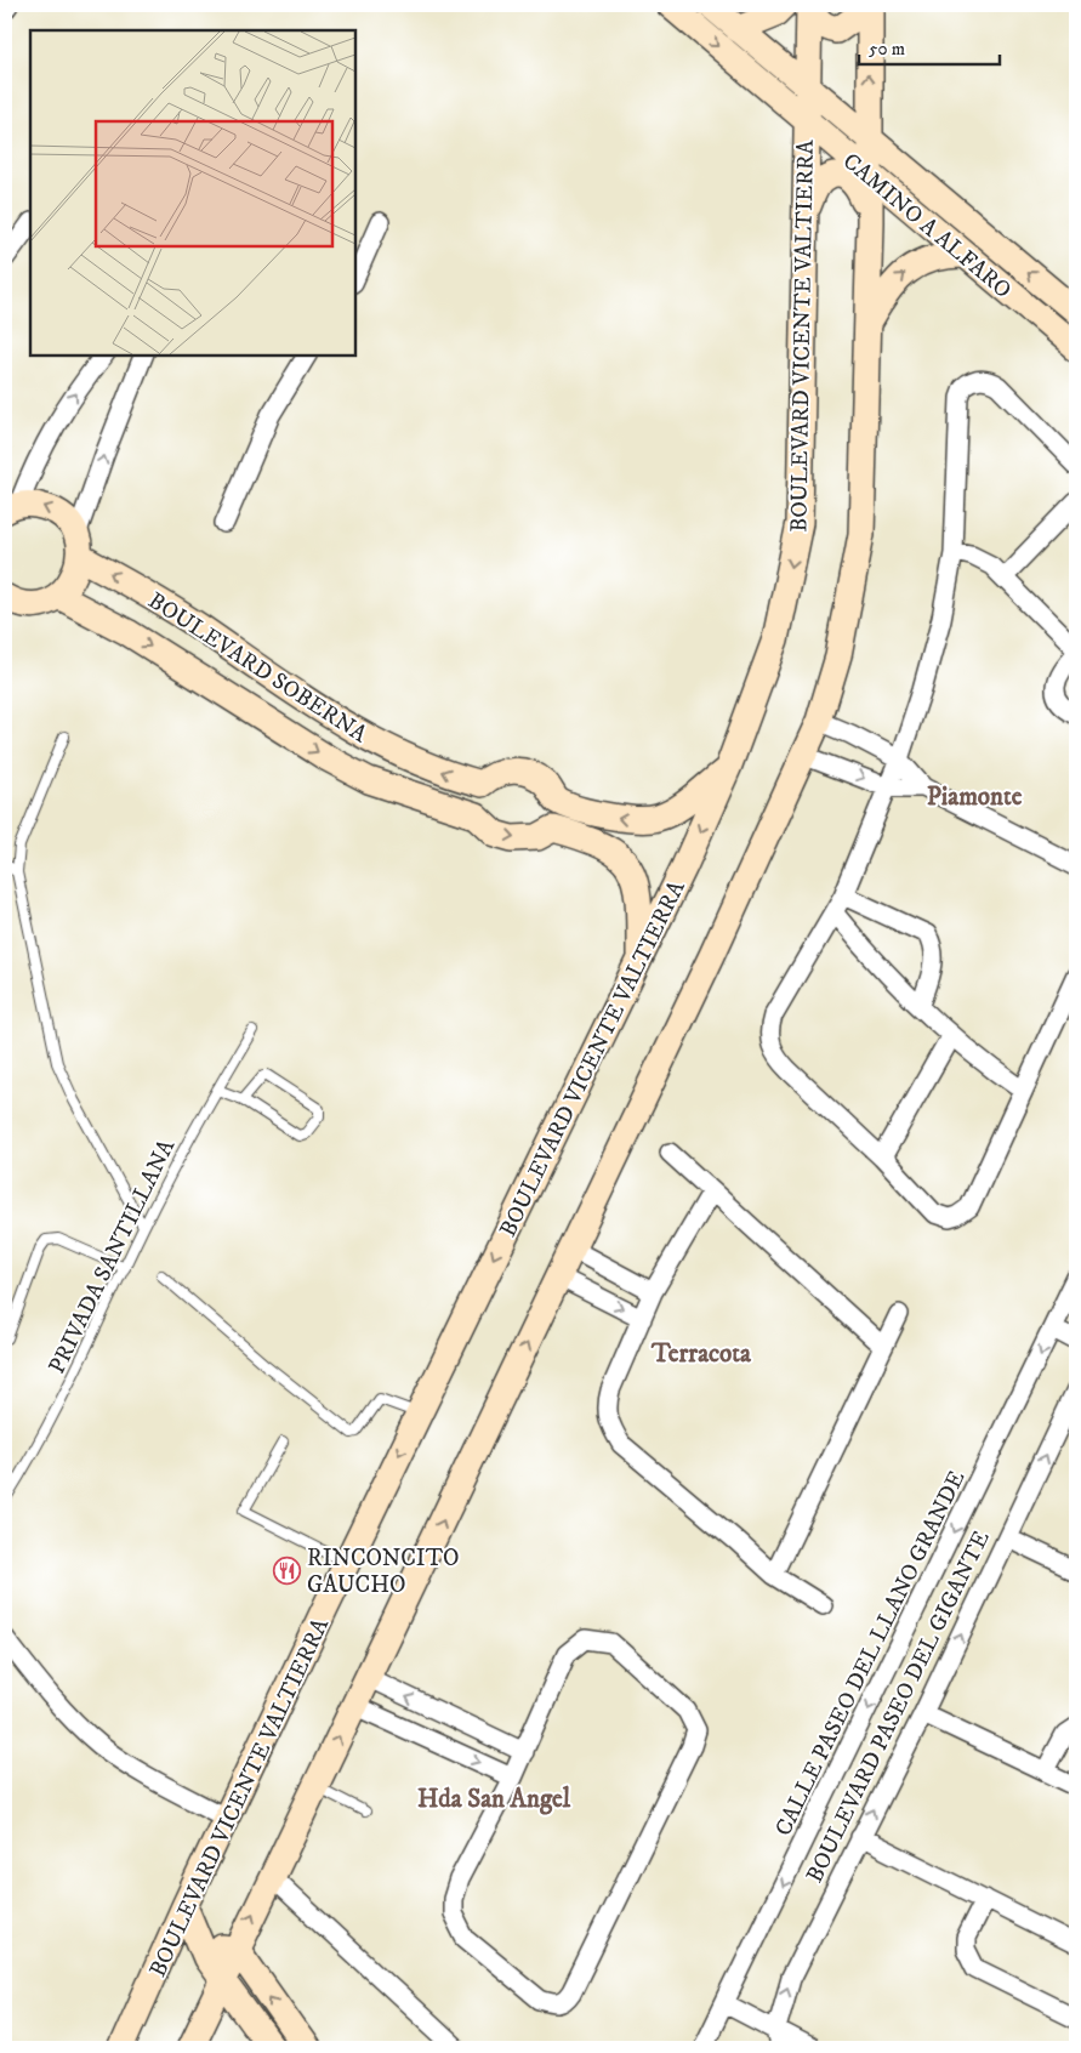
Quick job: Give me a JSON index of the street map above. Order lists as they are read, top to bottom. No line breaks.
{"streets":{"main road":["CAMINO A ALFARO","BOULEVARD VICENTE VALTIERRA","BOULEVARD SOBERNA"],"street":["CALLE PASEO DEL LLANO GRANDE","BOULEVARD PASEO DEL GIGANTE"],"lane":["PRIVADA SANTILLANA"]},"crossings":[["CAMINO A ALFARO","BOULEVARD VICENTE VALTIERRA"]],"one_way":["BOULEVARD PASEO DEL GIGANTE"],"districts":["Piamonte","Terracota","Hda San Angel"],"places":{"restaurant":["RINCONCITO GAUCHO"]},"scale_bar":"50 m"}
